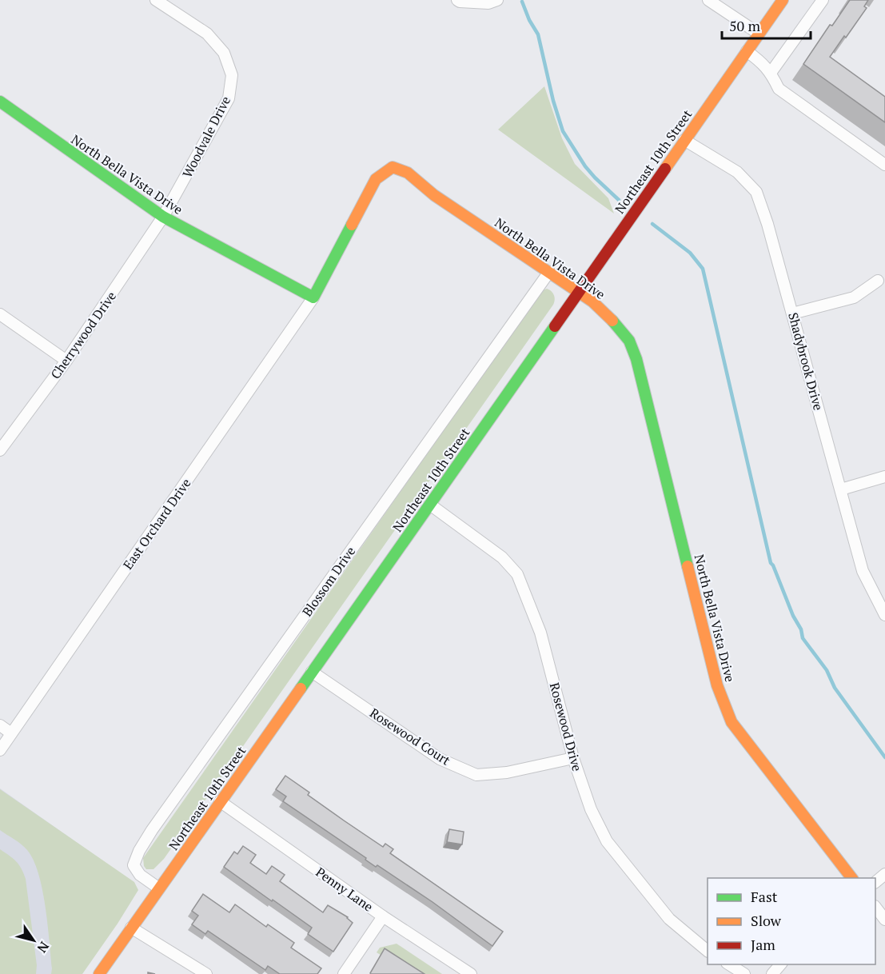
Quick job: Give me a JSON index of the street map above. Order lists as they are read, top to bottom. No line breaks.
{"streets":{"street":["Woodvale Drive","Northeast 10th Street","North Bella Vista Drive","Cherrywood Drive","Shadybrook Drive","East Orchard Drive","Blossom Drive","Rosewood Drive","Rosewood Court","Penny Lane"]},"crossings":[["Woodvale Drive","North Bella Vista Drive"],["Woodvale Drive","Cherrywood Drive"],["Northeast 10th Street","North Bella Vista Drive"],["Northeast 10th Street","Shadybrook Drive"],["Northeast 10th Street","Blossom Drive"],["Northeast 10th Street","Rosewood Drive"],["Northeast 10th Street","Rosewood Court"],["Northeast 10th Street","Penny Lane"],["North Bella Vista Drive","Cherrywood Drive"],["North Bella Vista Drive","East Orchard Drive"],["North Bella Vista Drive","Blossom Drive"],["Rosewood Drive","Rosewood Court"]],"legend":["Fast","Slow","Jam"],"scale_bar":"50 m","north":"bottom right"}
